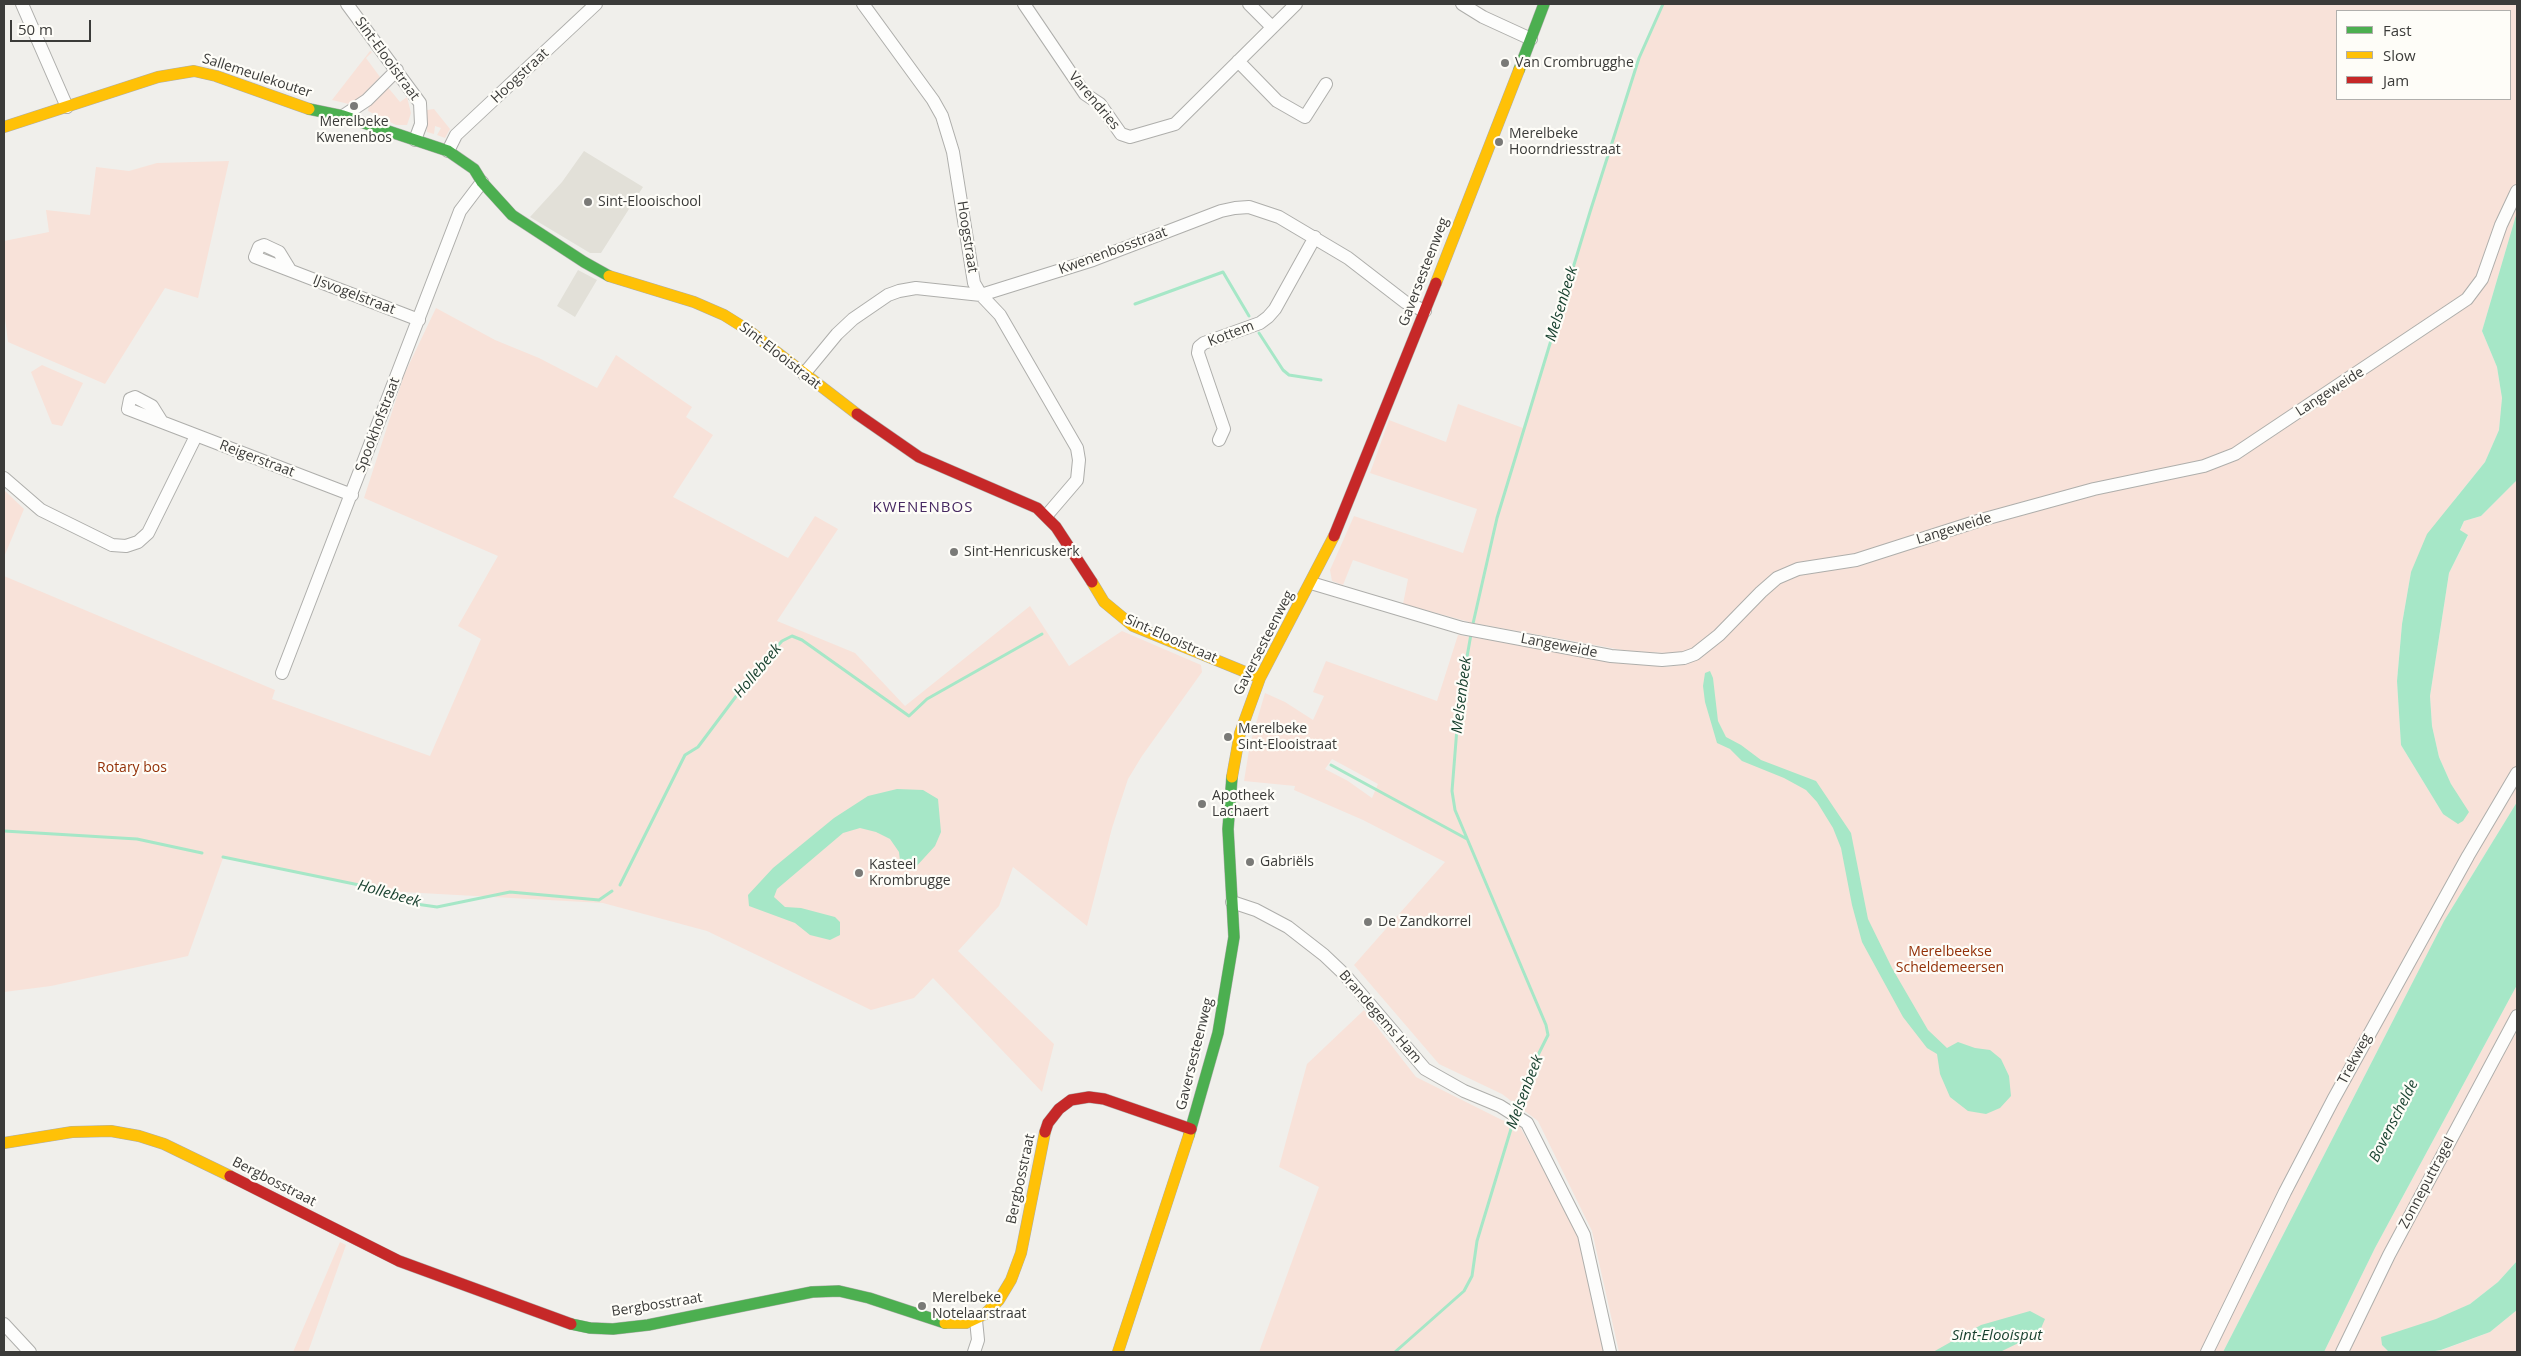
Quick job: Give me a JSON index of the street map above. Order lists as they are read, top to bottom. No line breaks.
{"streets":{"street":["Sint-Elooistraat","Sallemeulekouter","Hoogstraat","Varendries","Kwenenbosstraat","Gaversesteenweg","IJsvogelstraat","Kottem","Langeweide","Spookhofstraat","Reigerstraat","Brandegems Ham","Trekweg","Bergbosstraat","Zonneputtragel"]},"crossings":[["Sint-Elooistraat","Sallemeulekouter"],["Sint-Elooistraat","Hoogstraat"],["Sint-Elooistraat","Kwenenbosstraat"],["Sint-Elooistraat","Gaversesteenweg"],["Sint-Elooistraat","Spookhofstraat"],["Hoogstraat","Kwenenbosstraat"],["Kwenenbosstraat","Gaversesteenweg"],["Kwenenbosstraat","Kottem"],["Gaversesteenweg","Langeweide"],["Gaversesteenweg","Brandegems Ham"],["Gaversesteenweg","Bergbosstraat"],["IJsvogelstraat","Spookhofstraat"],["Spookhofstraat","Reigerstraat"]],"districts":["KWENENBOS"],"water":["Melsenbeek","Hollebeek","Bovenschelde","Sint-Elooisput"],"parks":["Rotary bos","Merelbeekse Scheldemeersen"],"places":["Van Crombrugghe","Merelbeke Kwenenbos","Merelbeke Hoorndriesstraat","Sint-Elooischool","Sint-Henricuskerk","Merelbeke Sint-Elooistraat","Apotheek Lachaert","Gabriëls","Kasteel Krombrugge","De Zandkorrel","Merelbeke Notelaarstraat"],"legend":["Fast","Slow","Jam"],"scale_bar":"50 m"}
